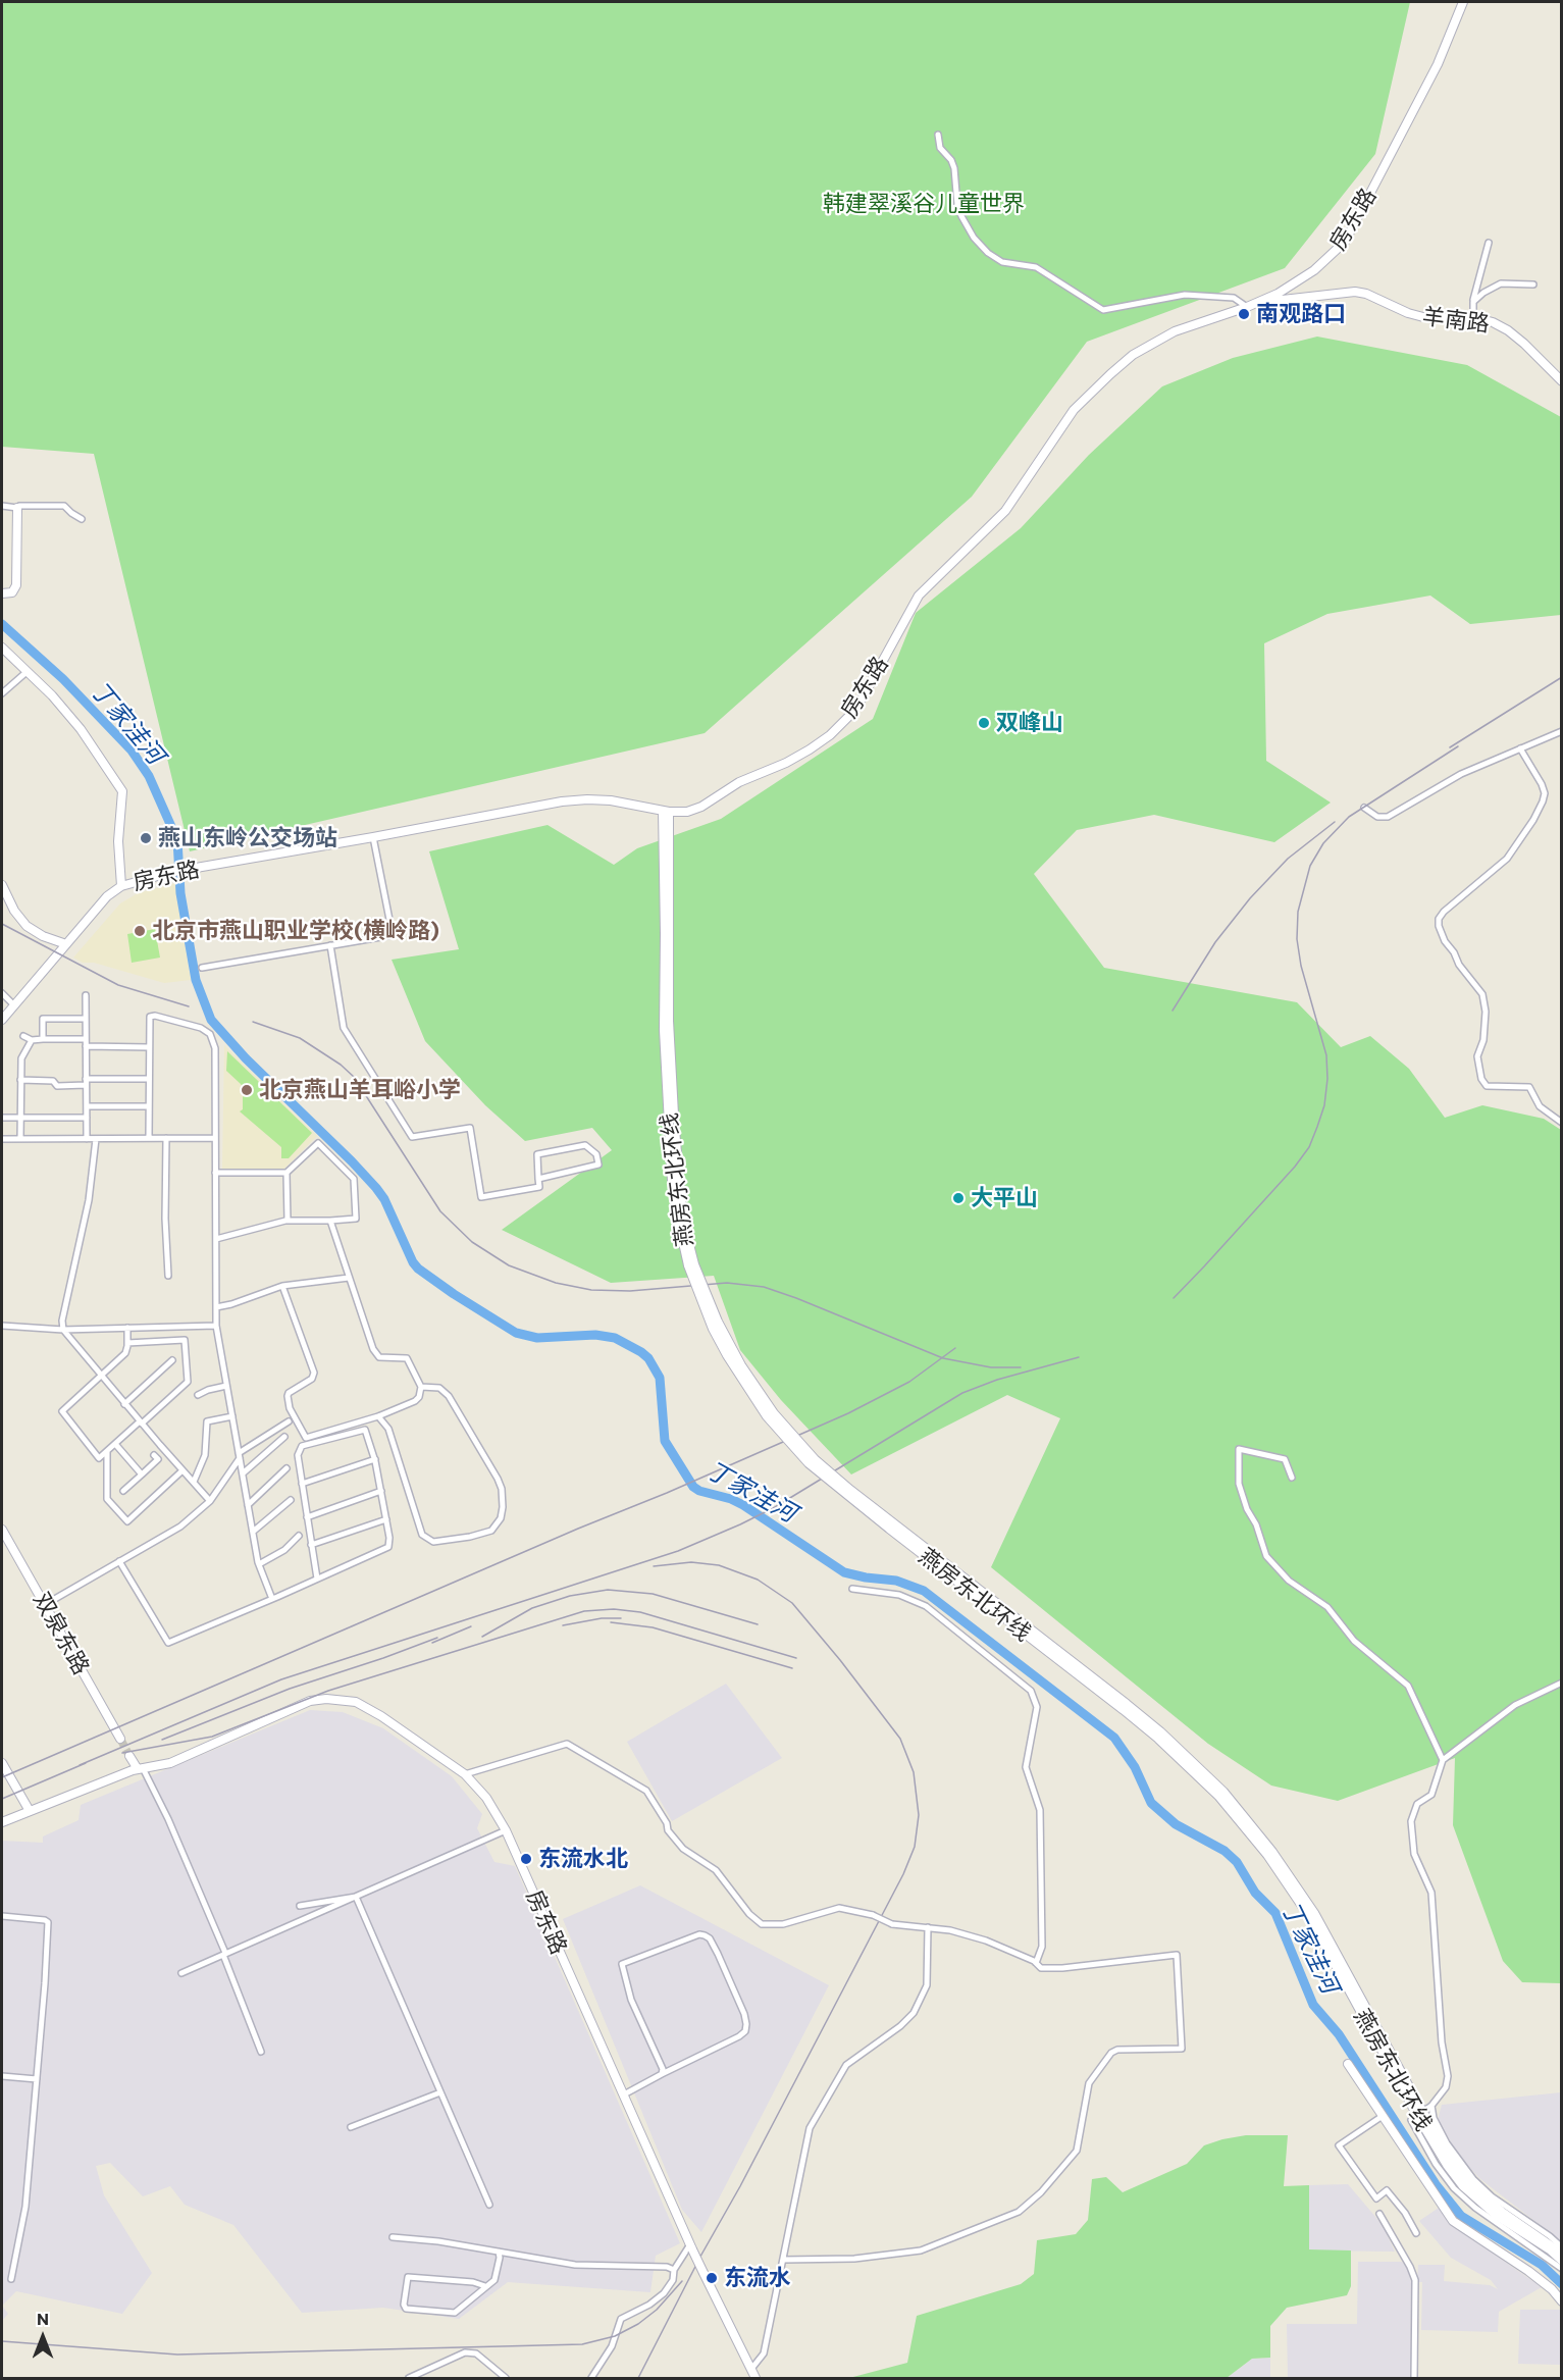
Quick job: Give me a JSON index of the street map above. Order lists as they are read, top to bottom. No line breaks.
{"streets":{"main road":["房东路","羊南路","燕房东北环线","双泉东路"]},"crossings":[["房东路","羊南路"],["房东路","燕房东北环线"]],"water":["丁家洼河"],"parks":["韩建翠溪谷儿童世界"],"places":["南观路口","双峰山","燕山东岭公交场站","北京市燕山职业学校(横岭路)","北京燕山羊耳峪小学","大平山","东流水北","东流水"],"north":"top"}
